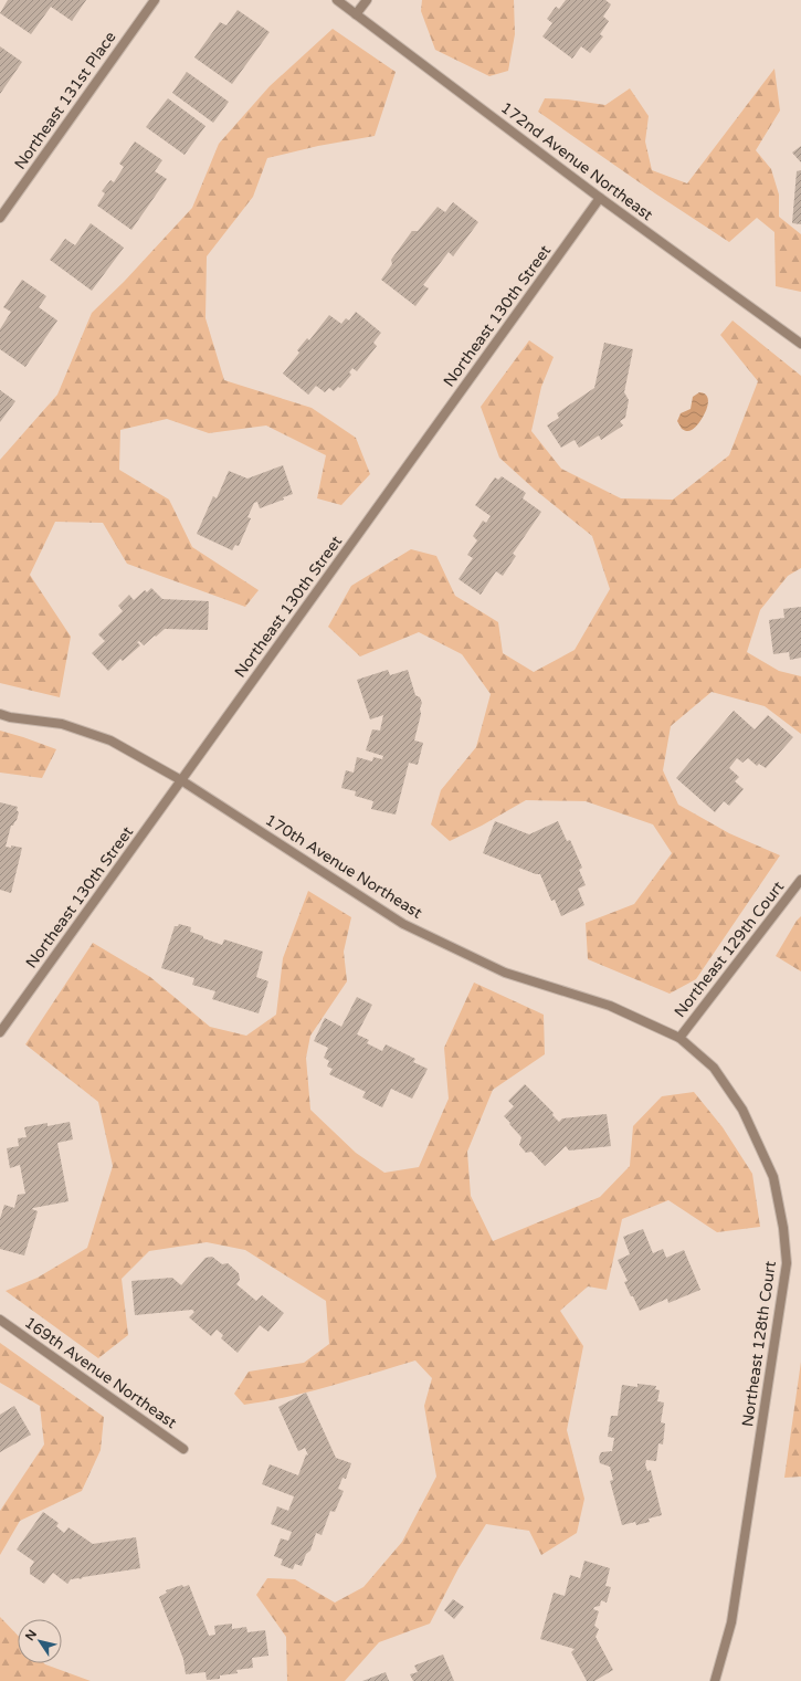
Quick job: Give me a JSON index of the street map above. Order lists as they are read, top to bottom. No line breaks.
{"streets":{"street":["Northeast 131st Place","172nd Avenue Northeast","Northeast 130th Street","170th Avenue Northeast","Northeast 129th Court","Northeast 128th Court","169th Avenue Northeast"]},"crossings":[["172nd Avenue Northeast","Northeast 130th Street"],["Northeast 130th Street","170th Avenue Northeast"],["170th Avenue Northeast","Northeast 129th Court"],["170th Avenue Northeast","Northeast 128th Court"],["Northeast 129th Court","Northeast 128th Court"]],"north":"top left"}
